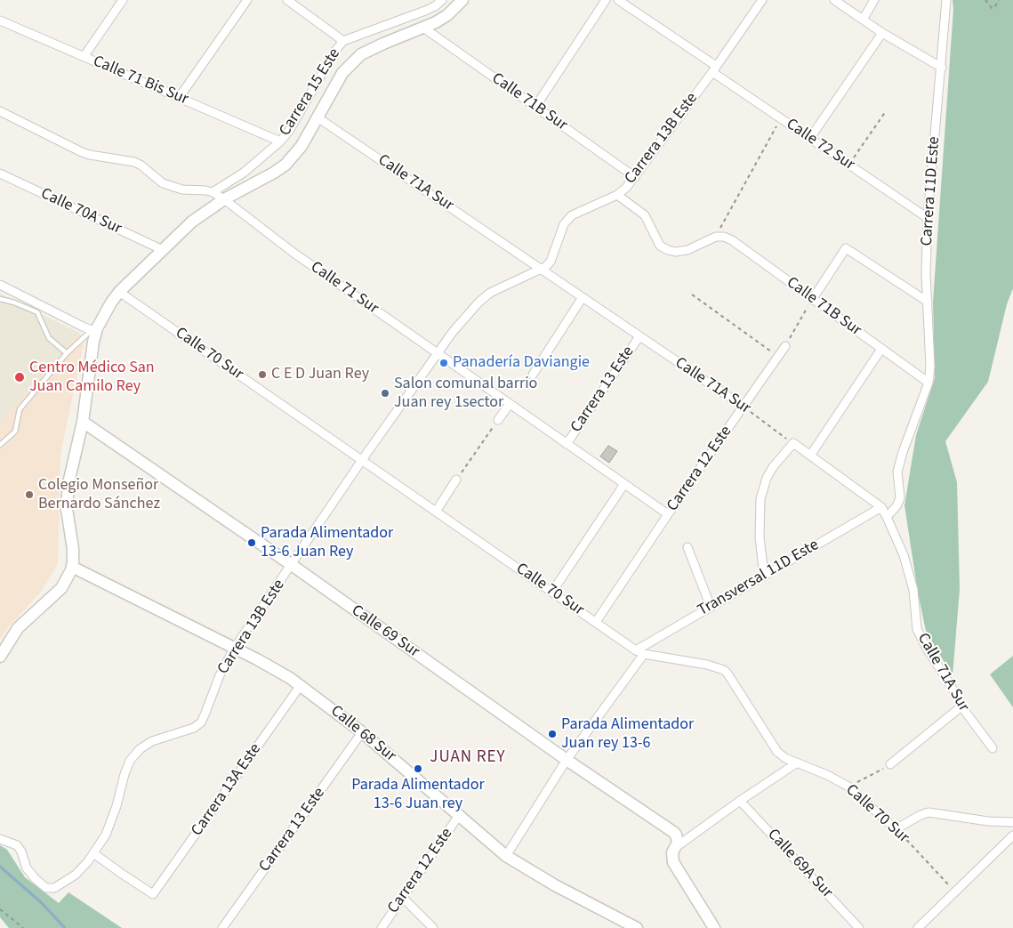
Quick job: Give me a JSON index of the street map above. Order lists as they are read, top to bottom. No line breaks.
{"streets":{"street":["Calle 71 Bis Sur","Carrera 15 Este","Calle 71B Sur","Carrera 13B Este","Calle 72 Sur","Calle 71A Sur","Carrera 11D Este","Calle 70A Sur","Calle 71 Sur","Calle 70 Sur","Carrera 13 Este","Carrera 12 Este","Transversal 11D Este","Calle 69 Sur","Calle 68 Sur","Carrera 13A Este","Calle 69A Sur"]},"crossings":[["Calle 71 Bis Sur","Carrera 15 Este"],["Carrera 15 Este","Calle 71 Sur"],["Calle 71B Sur","Carrera 13B Este"],["Calle 71B Sur","Carrera 11D Este"],["Carrera 13B Este","Calle 72 Sur"],["Carrera 13B Este","Calle 71A Sur"],["Carrera 13B Este","Calle 71 Sur"],["Carrera 13B Este","Calle 70 Sur"],["Carrera 13B Este","Calle 69 Sur"],["Carrera 13B Este","Calle 68 Sur"],["Carrera 13B Este","Carrera 13A Este"],["Calle 72 Sur","Carrera 11D Este"],["Calle 71A Sur","Carrera 11D Este"],["Calle 71A Sur","Carrera 13 Este"],["Calle 71A Sur","Carrera 12 Este"],["Calle 71A Sur","Transversal 11D Este"],["Calle 71 Sur","Carrera 13 Este"],["Calle 71 Sur","Carrera 12 Este"],["Calle 70 Sur","Carrera 12 Este"],["Calle 70 Sur","Transversal 11D Este"],["Carrera 13 Este","Calle 68 Sur"],["Carrera 12 Este","Calle 68 Sur"],["Calle 68 Sur","Carrera 13A Este"]],"districts":["JUAN REY"],"places":["Panadería Daviangie","C E D Juan Rey","Centro Médico San Juan Camilo Rey","Salon comunal barrio Juan rey 1sector","Colegio Monseñor Bernardo Sánchez","Parada Alimentador 13-6 Juan Rey","Parada Alimentador Juan rey 13-6","Parada Alimentador 13-6 Juan rey"]}
